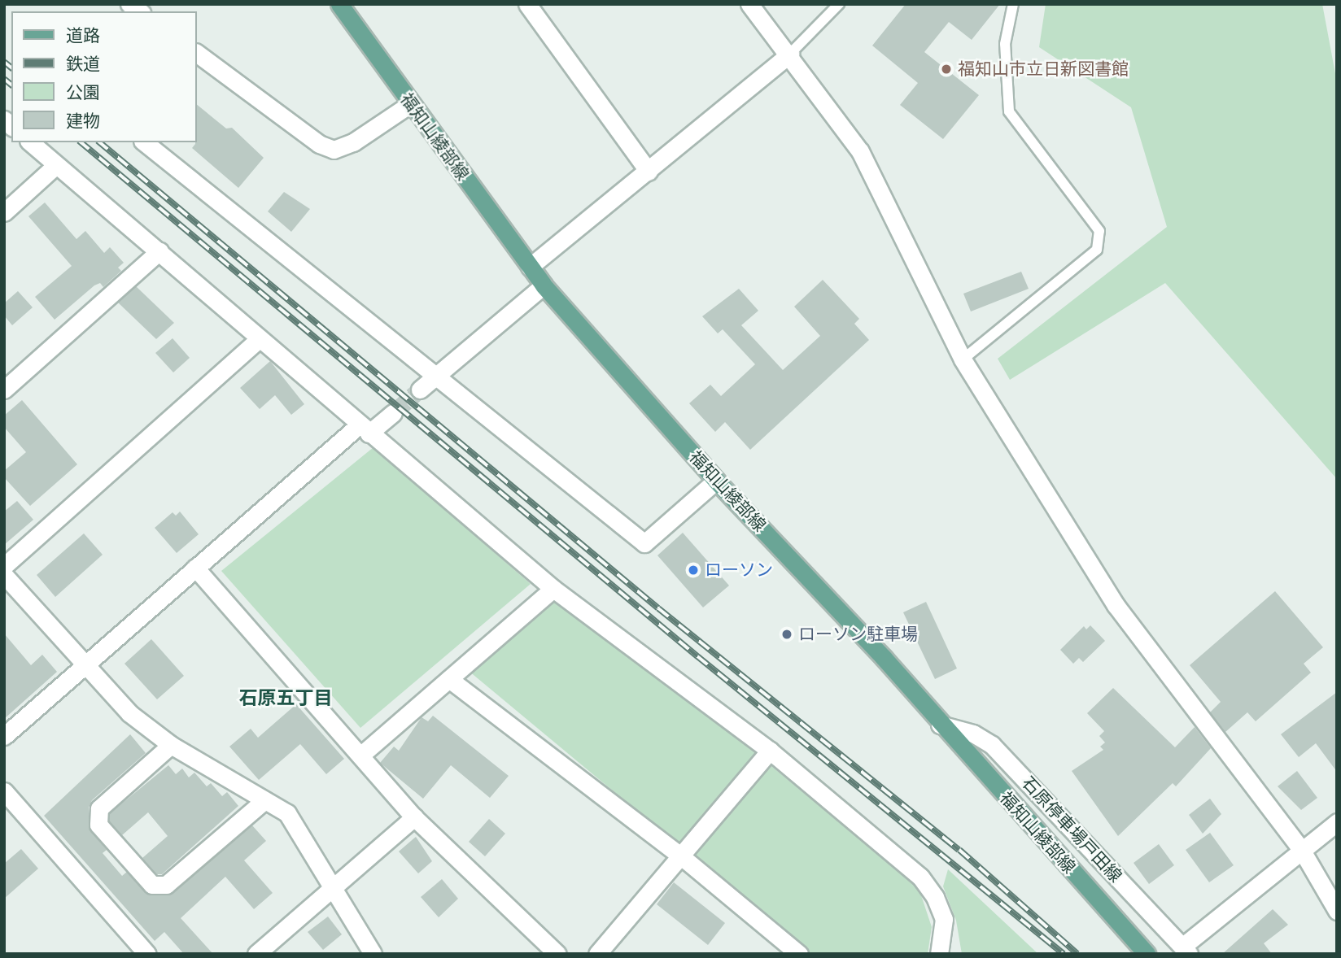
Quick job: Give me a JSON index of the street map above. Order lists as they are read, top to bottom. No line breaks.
{"streets":{"main road":["福知山綾部線"],"street":["石原停車場戸田線"]},"crossings":[["福知山綾部線","石原停車場戸田線"]],"districts":["石原五丁目"],"places":["福知山市立日新図書館","ローソン","ローソン駐車場"],"legend":["道路","鉄道","公園","建物"]}
